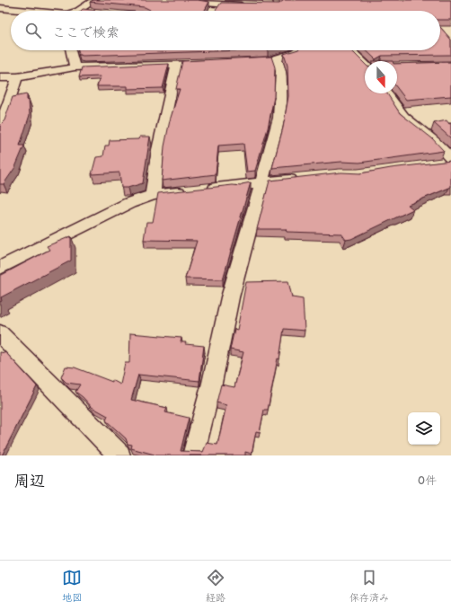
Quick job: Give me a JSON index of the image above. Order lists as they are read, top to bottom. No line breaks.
{"north":"bottom","page":{"search":"ここで検索","heading":["周辺","0件"],"nav":["地図","経路","保存済み"]}}
